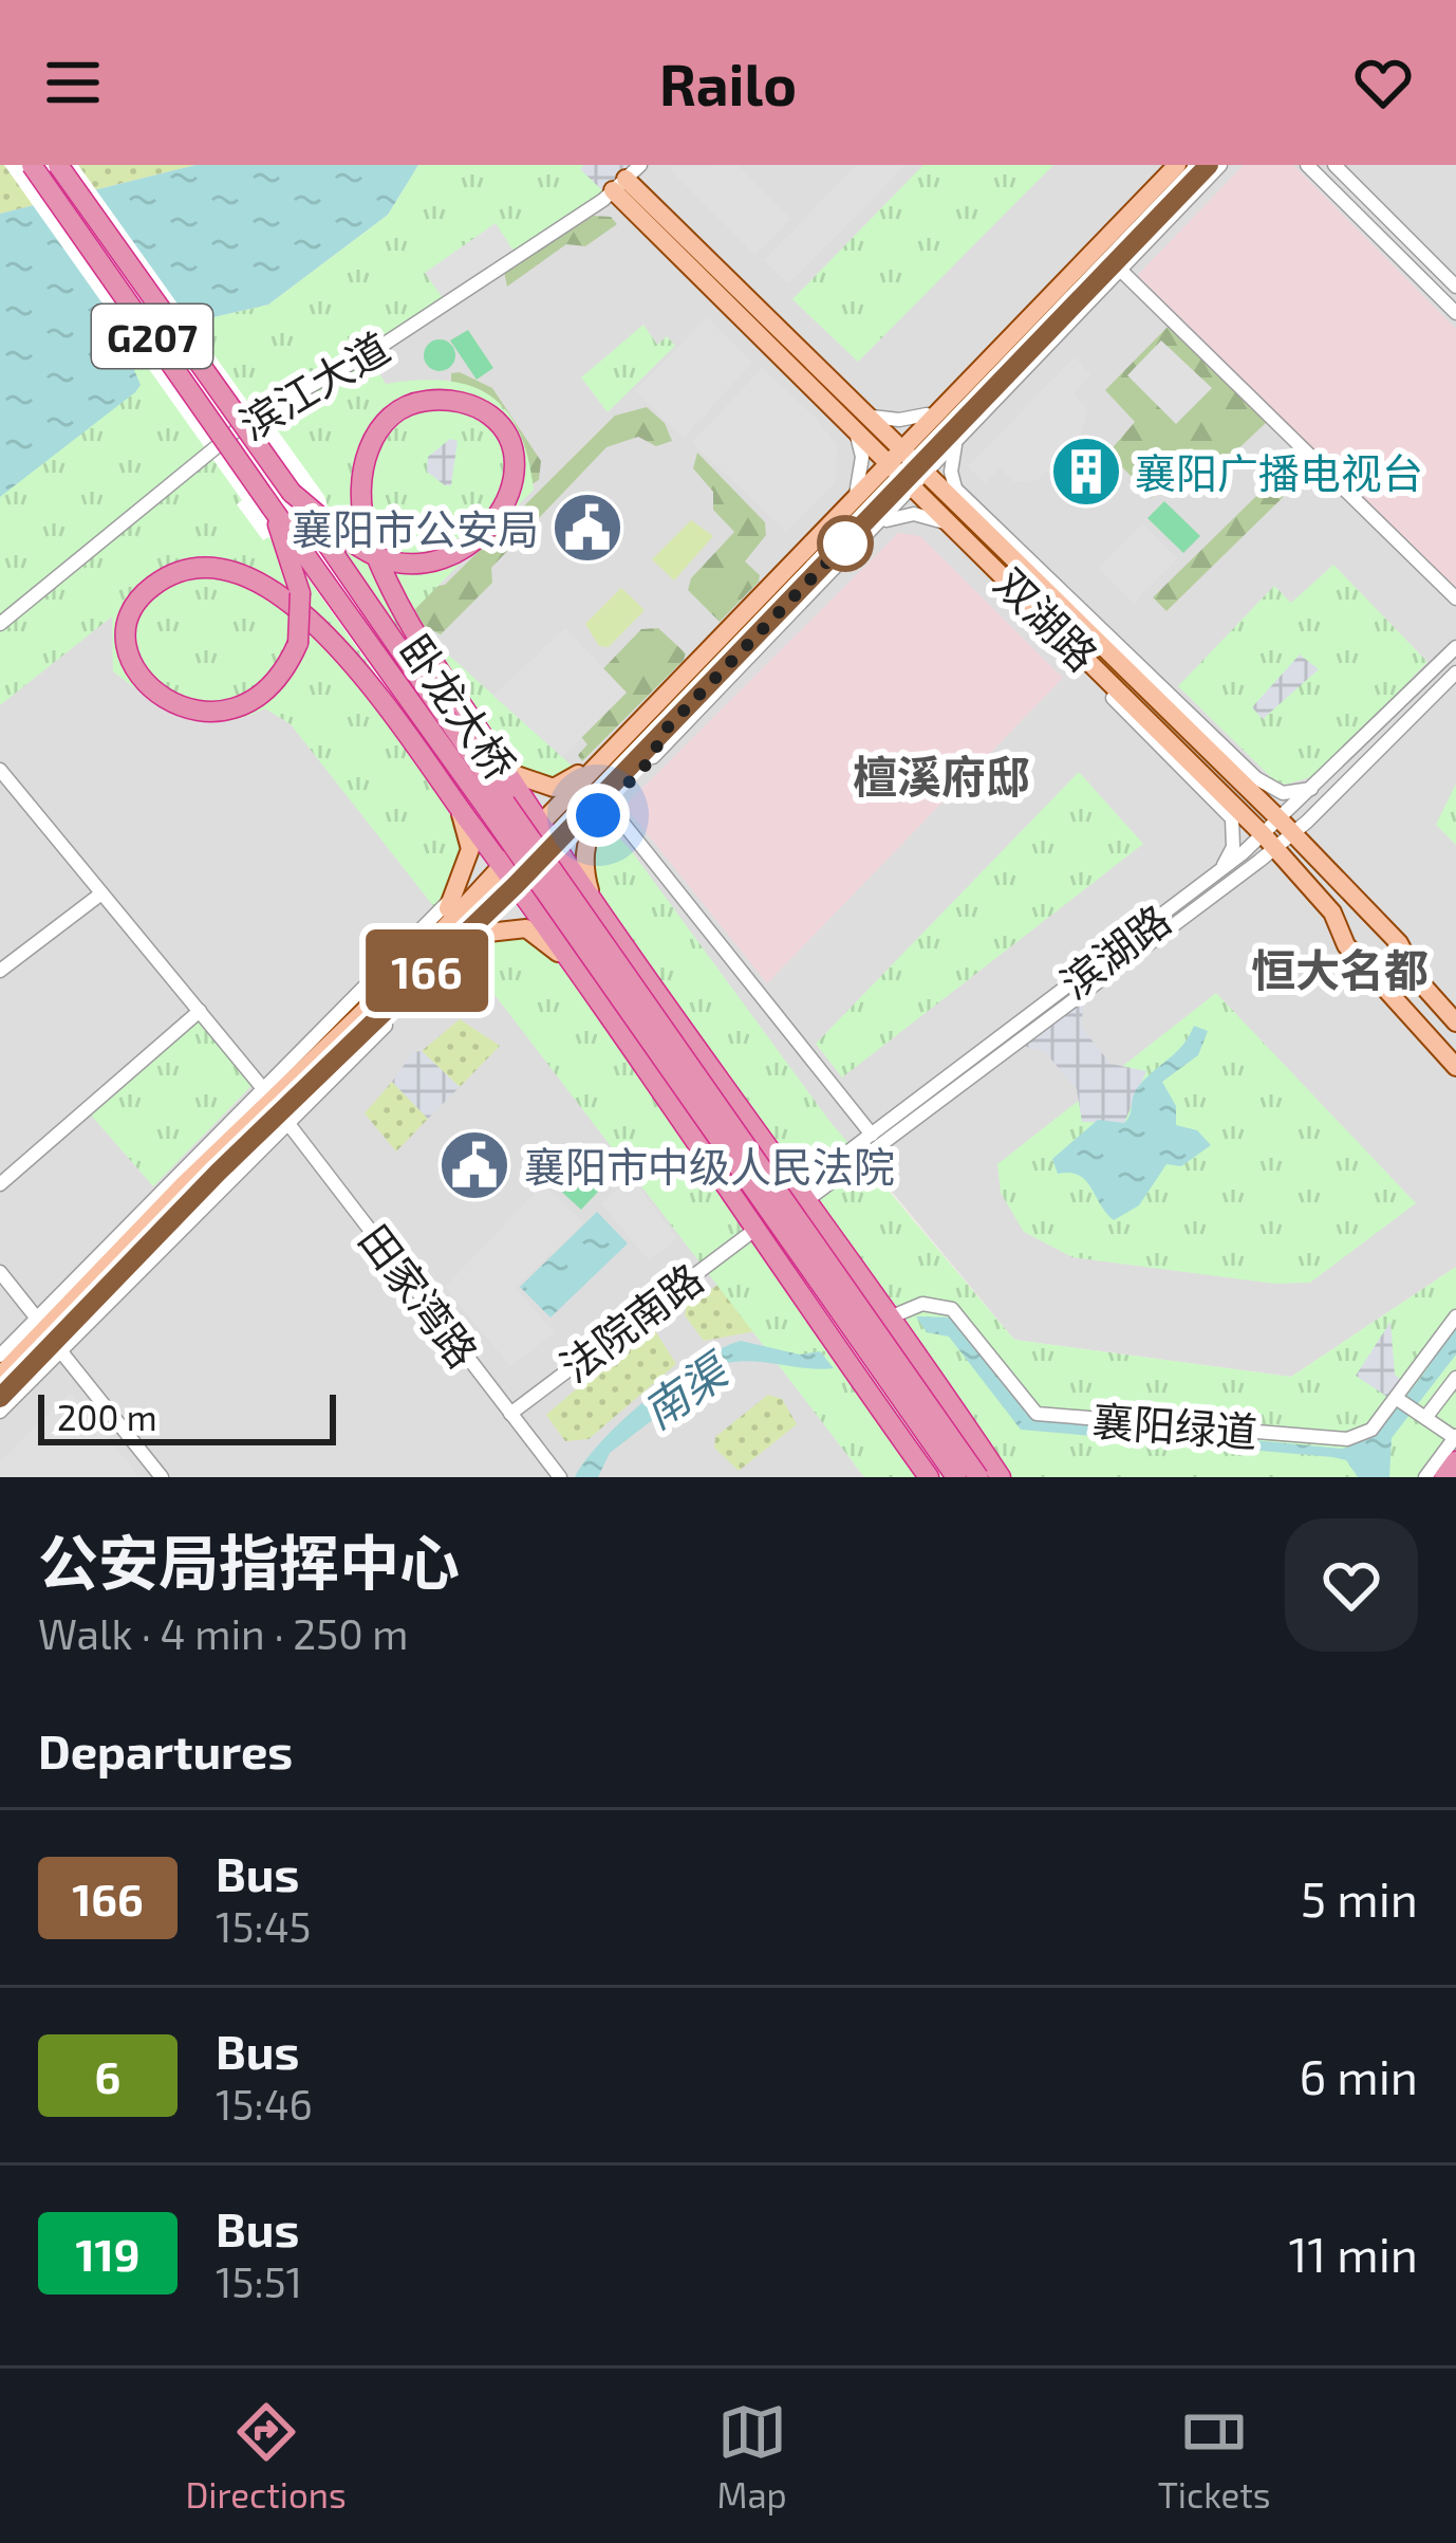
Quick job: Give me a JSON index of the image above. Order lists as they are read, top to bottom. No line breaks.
{"streets":{"highway":["G207","卧龙大桥"],"main road":["双湖路"],"street":["滨江大道","滨湖路","田家湾路","法院南路","襄阳绿道"]},"crossings":[["滨江大道","双湖路"],["双湖路","滨湖路"],["滨湖路","法院南路"],["田家湾路","法院南路"]],"districts":["檀溪府邸","恒大名都"],"water":["南渠"],"places":{"building":["襄阳广播电视台"],"public building":["襄阳市公安局","襄阳市中级人民法院"]},"lines":["bus line 166"],"scale_bar":"200 m","page":{"header":"Railo","on_map":"166","scale":"200 m","heading":[["公安局指挥中心","Walk · 4 min · 250 m"],"Departures"],"list":[{"mark":"166","name":"Bus","note":"15:45","value":"5 min"},{"mark":"6","name":"Bus","note":"15:46","value":"6 min"},{"mark":"119","name":"Bus","note":"15:51","value":"11 min"}],"tabs":["Directions","Map","Tickets"]}}
